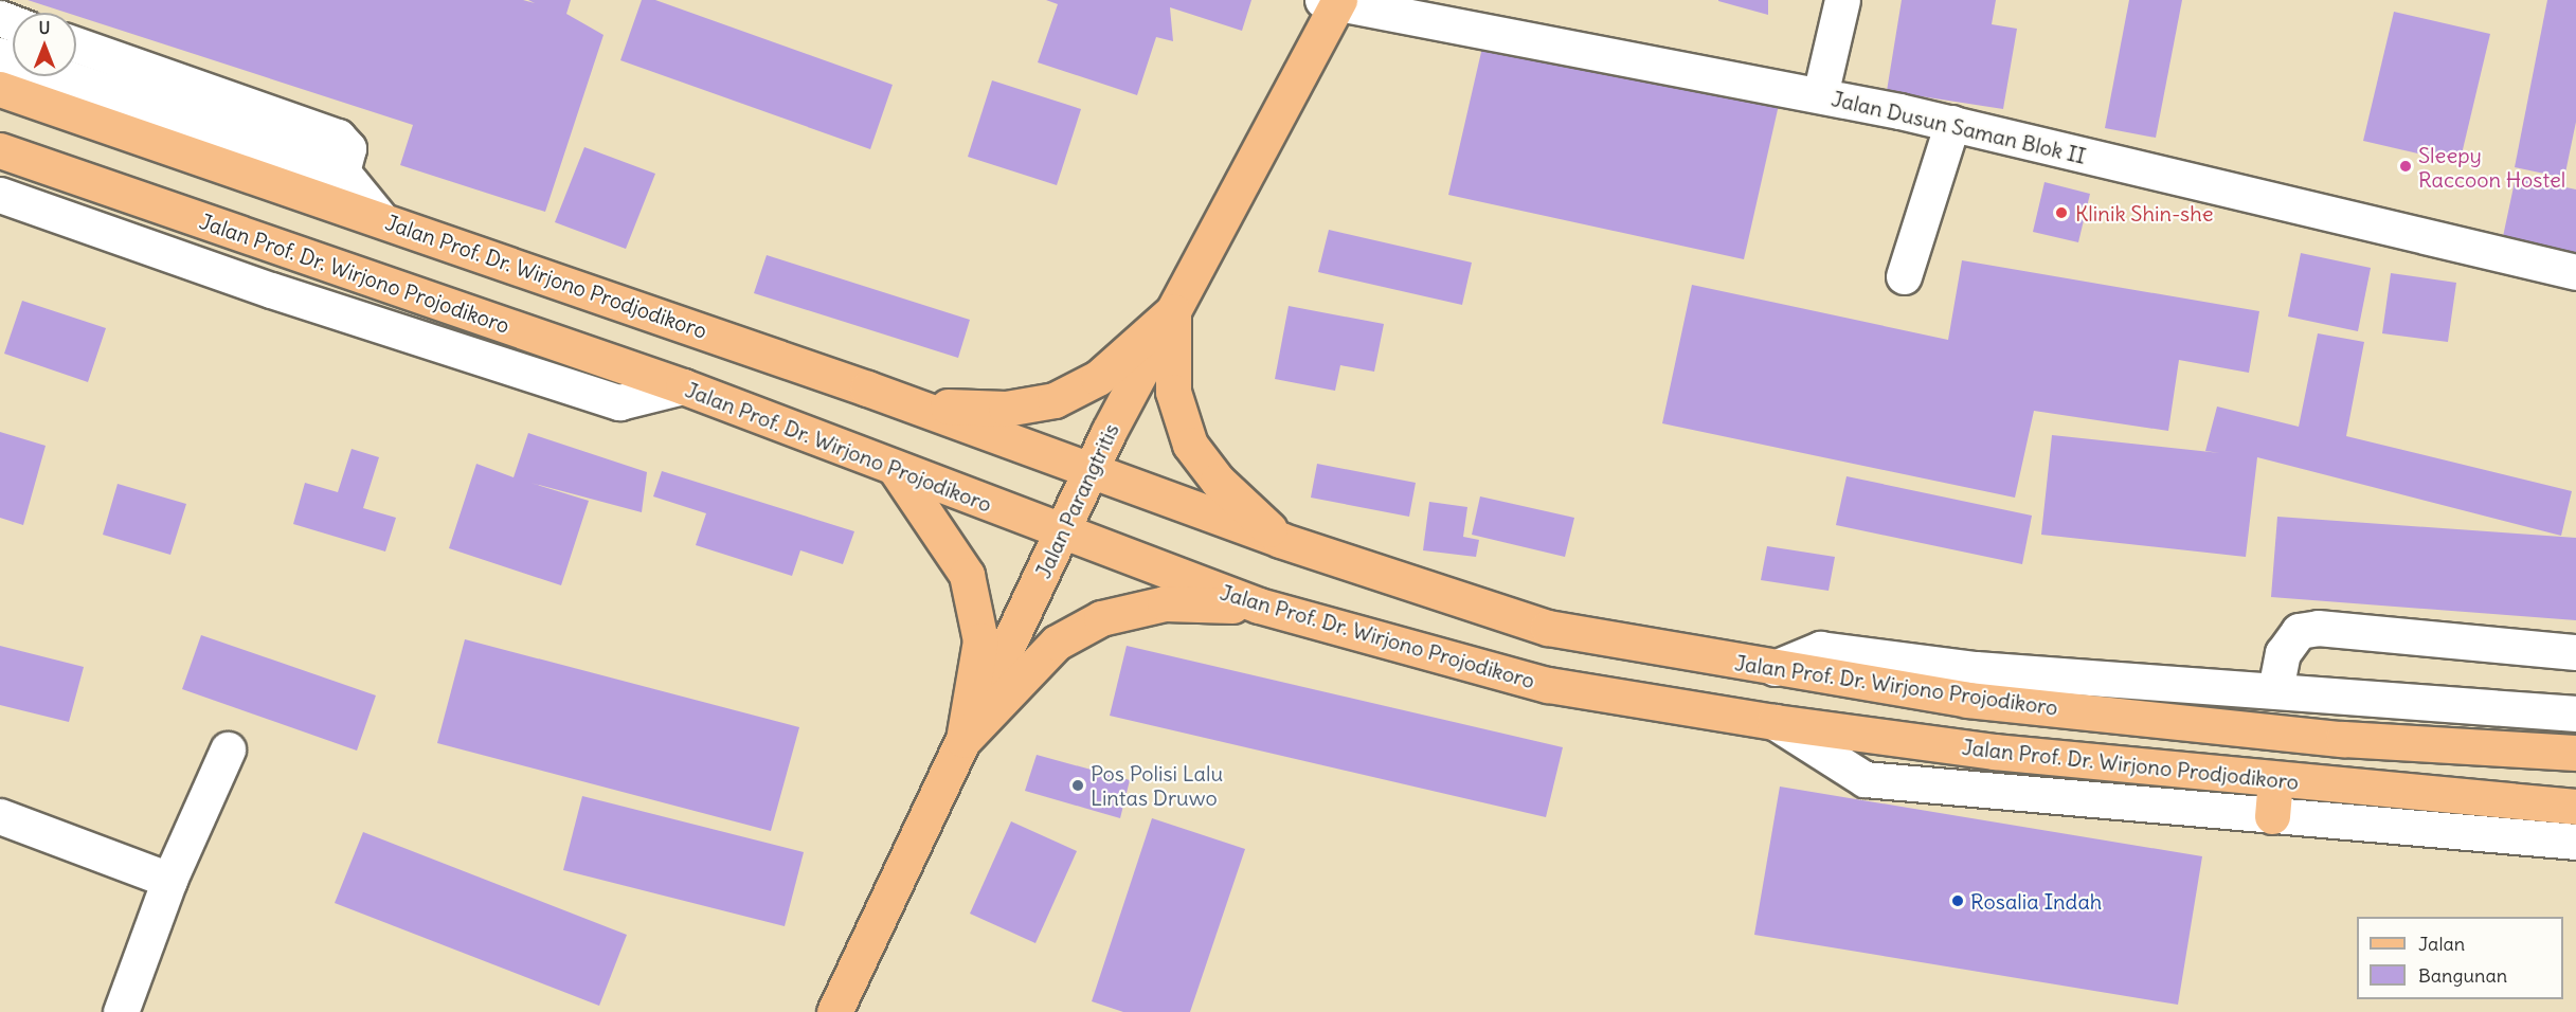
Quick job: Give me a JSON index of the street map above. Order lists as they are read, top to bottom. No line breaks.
{"streets":{"main road":["Jalan Prof. Dr. Wirjono Projodikoro","Jalan Prof. Dr. Wirjono Prodjodikoro","Jalan Parangtritis"],"street":["Jalan Dusun Saman Blok II"]},"crossings":[["Jalan Dusun Saman Blok II","Jalan Parangtritis"],["Jalan Prof. Dr. Wirjono Projodikoro","Jalan Prof. Dr. Wirjono Prodjodikoro"],["Jalan Prof. Dr. Wirjono Projodikoro","Jalan Parangtritis"],["Jalan Prof. Dr. Wirjono Prodjodikoro","Jalan Parangtritis"]],"places":["Sleepy Raccoon Hostel","Klinik Shin-she","Pos Polisi Lalu Lintas Druwo","Rosalia Indah"],"legend":["Jalan","Bangunan"],"north":"top"}
